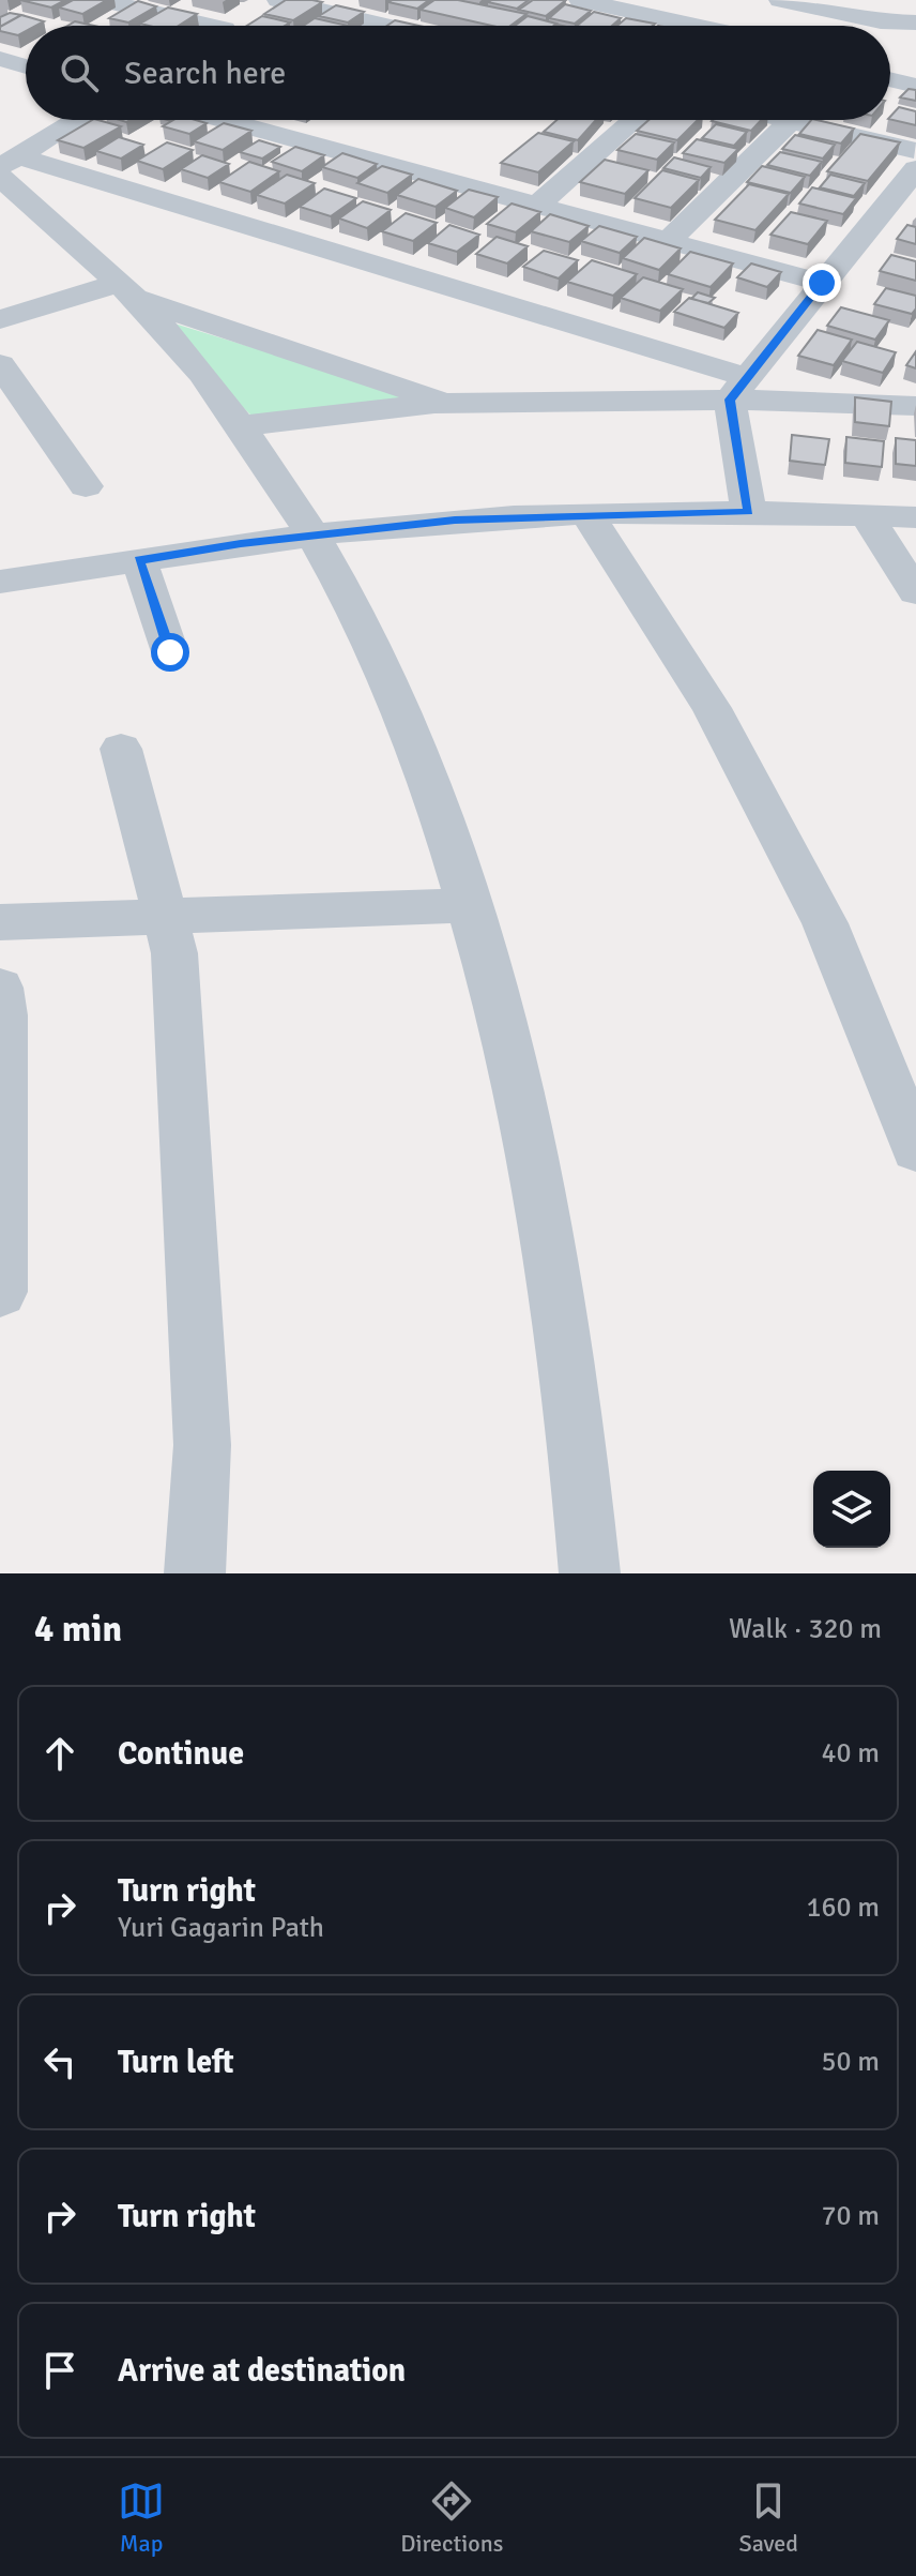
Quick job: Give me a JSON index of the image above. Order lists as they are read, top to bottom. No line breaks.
{"page":{"search":"Search here","heading":["4 min","Walk · 320 m"],"list":[["Continue","40 m"],["Turn right","Yuri Gagarin Path","160 m"],["Turn left","50 m"],["Turn right","70 m"],"Arrive at destination"],"nav":["Map","Directions","Saved"]}}
